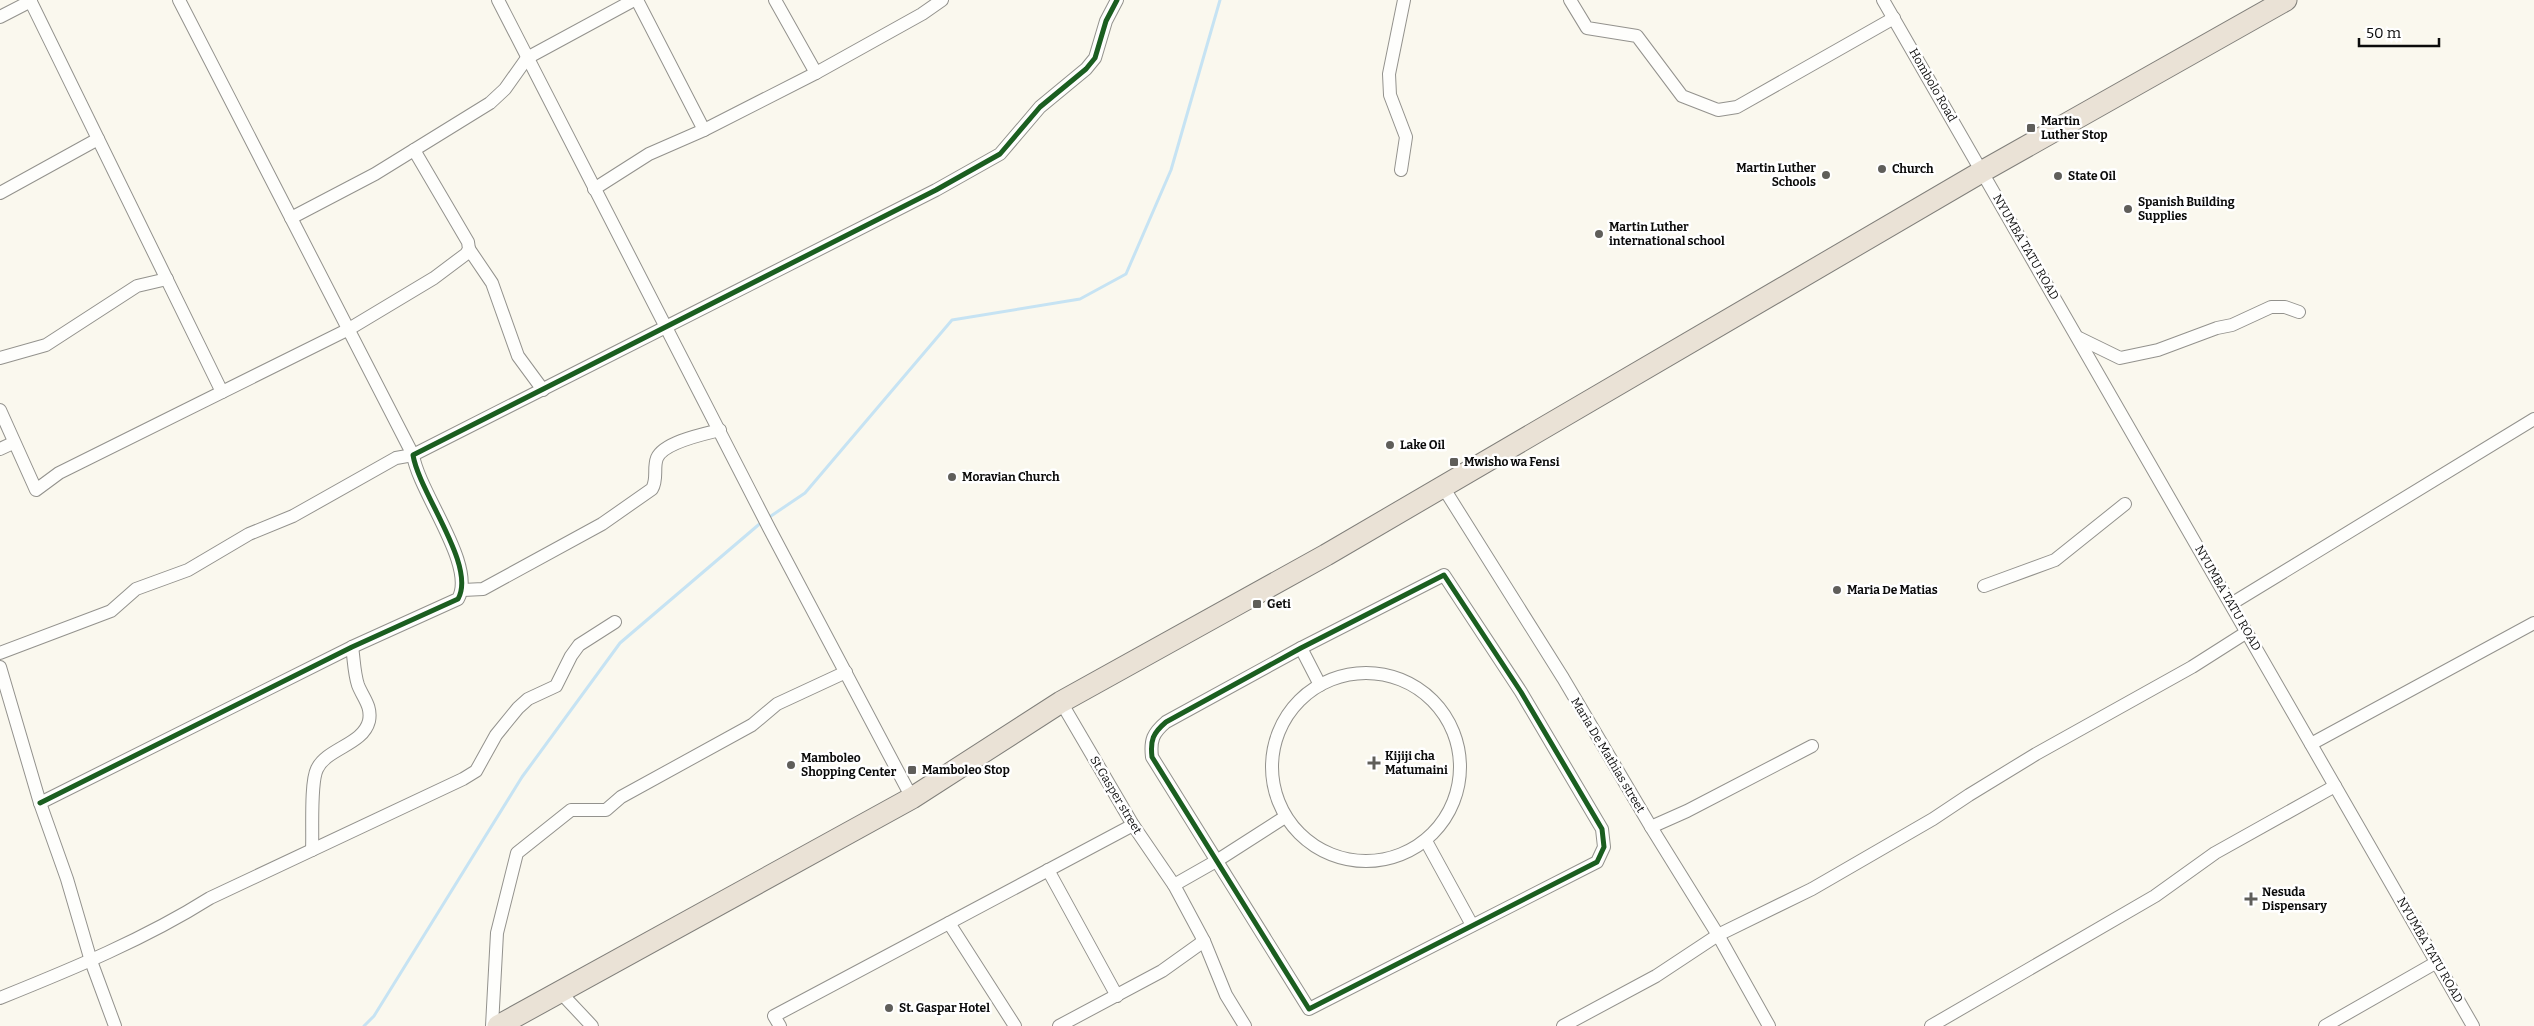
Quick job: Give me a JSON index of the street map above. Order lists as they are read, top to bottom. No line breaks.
{"streets":{"street":["Hombolo Road","NYUMBA TATU ROAD","Maria De Mathias street","St.Gasper street"]},"crossings":[["Hombolo Road","NYUMBA TATU ROAD"]],"places":{"transit":["Martin Luther Stop","Mwisho wa Fensi","Geti","Mamboleo Stop"],"other":["Church","Martin Luther Schools","State Oil","Spanish Building Supplies","Martin Luther international school","Lake Oil","Moravian Church","Maria De Matias","Mamboleo Shopping Center","St. Gaspar Hotel"],"health":["Kijiji cha Matumaini","Nesuda Dispensary"]},"scale_bar":"50 m"}
